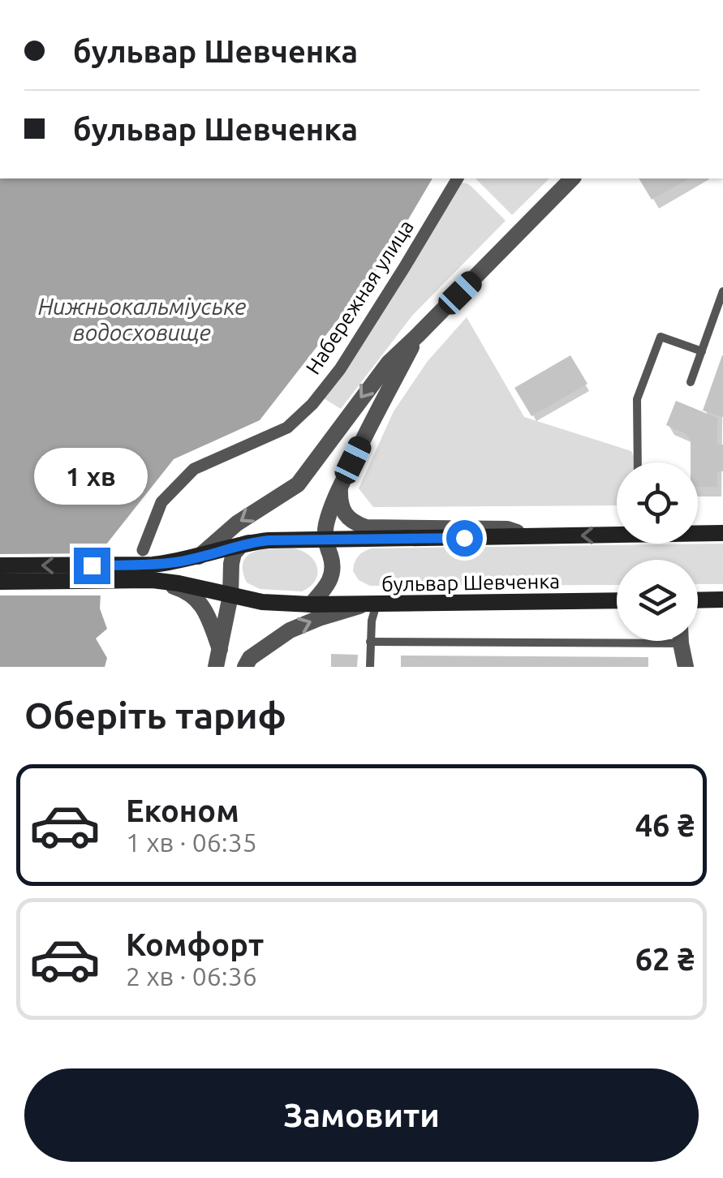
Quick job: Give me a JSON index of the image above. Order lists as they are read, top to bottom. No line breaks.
{"streets":{"main road":["бульвар Шевченка"],"street":["Набережная улица"]},"water":["Нижньокальміуське водосховище"],"page":{"banner":["бульвар Шевченка","бульвар Шевченка"],"bubble":"1 хв","heading":"Оберіть тариф","list":[{"name":"Економ","note":"1 хв · 06:35","value":"46 ₴"},{"name":"Комфорт","note":"2 хв · 06:36","value":"62 ₴"}],"buttons":"Замовити"}}
